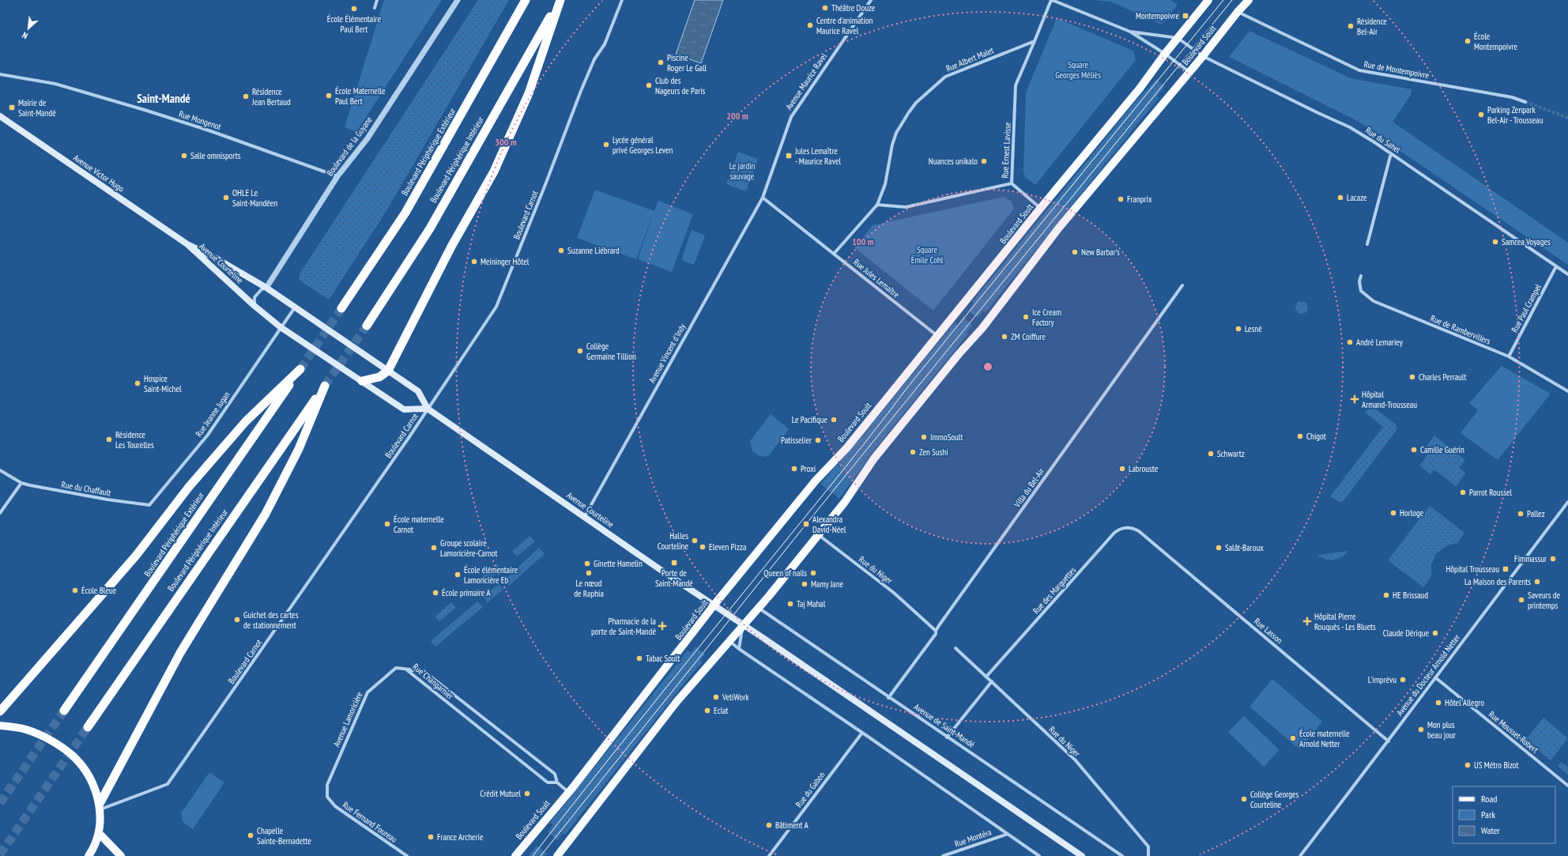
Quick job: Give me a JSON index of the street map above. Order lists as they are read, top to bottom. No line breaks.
{"streets":{"highway":["Boulevard Périphérique Extérieur","Boulevard Périphérique Intérieur"],"main road":["Boulevard Soult","Avenue Victor Hugo","Avenue Courteline"],"street":["Rue Albert Malet","Rue de Montempoivre","Avenue Maurice Ravel","Rue Mongenot","Rue du Sahel","Boulevard de la Guyane","Rue Ernest Lavisse","Boulevard Carnot","Rue Jules Lemaître","Rue Paul Crampel","Rue de Rambervillers","Avenue Vincent d'Indy","Rue Jeanne Jugan","Villa du Bel-Air","Rue du Chaffault","Rue du Niger","Rue des Marguettes","Rue Lasson","Avenue du Docteur Arnold Netter","Rue Changarnier","Avenue Lamoricière","Avenue de Saint-Mandé","Rue Mousset-Robert","Rue du Gabon","Rue Fernand Foureau","Rue Montéra"]},"crossings":[["Boulevard Soult","Rue de Montempoivre"],["Boulevard Soult","Rue du Sahel"],["Boulevard Soult","Avenue Courteline"],["Boulevard Soult","Rue Jules Lemaître"],["Boulevard Soult","Rue du Niger"],["Boulevard Soult","Rue Changarnier"],["Boulevard Soult","Avenue de Saint-Mandé"],["Rue Albert Malet","Rue Ernest Lavisse"],["Rue Albert Malet","Rue Jules Lemaître"],["Avenue Maurice Ravel","Rue Jules Lemaître"],["Avenue Maurice Ravel","Avenue Vincent d'Indy"],["Rue Mongenot","Boulevard de la Guyane"],["Rue du Sahel","Rue Paul Crampel"],["Boulevard de la Guyane","Avenue Courteline"],["Boulevard Périphérique Intérieur","Boulevard Carnot"],["Avenue Victor Hugo","Avenue Courteline"],["Boulevard Carnot","Avenue Courteline"],["Avenue Courteline","Avenue Vincent d'Indy"],["Avenue Courteline","Rue Jeanne Jugan"],["Rue Jules Lemaître","Avenue Vincent d'Indy"],["Rue Paul Crampel","Rue de Rambervillers"],["Rue Jeanne Jugan","Rue du Chaffault"],["Villa du Bel-Air","Rue du Niger"],["Villa du Bel-Air","Avenue de Saint-Mandé"],["Rue du Niger","Rue des Marguettes"],["Rue des Marguettes","Rue Lasson"],["Rue Lasson","Avenue du Docteur Arnold Netter"],["Avenue du Docteur Arnold Netter","Rue Mousset-Robert"],["Rue Changarnier","Avenue Lamoricière"],["Avenue Lamoricière","Rue Fernand Foureau"]],"districts":["Saint-Mandé"],"parks":["Square Georges Méliès","Le jardin sauvage","Square Émile Cohl"],"places":{"other":["Théâtre Douze","École Élémentaire Paul Bert","Centre d'animation Maurice Ravel","Résidence Bel-Air","École Montempoivre","Piscine Roger Le Gall","Club des Nageurs de Paris","École Maternelle Paul Bert","Résidence Jean Bertaud","Parking Zenpark Bel-Air - Trousseau","Lycée général privé Georges Leven","Salle omnisports","Nuances unikalo","OHLE Le Saint-Mandéen","Lacaze","Franprix","Samcea Voyages","Suzanne Liébrard","New Barbar’s","Meininger Hôtel","Ice Cream Factory","Lesné","ZM Coiffure","André Lemariey","Collège Germaine Tillion","Charles Perrault","Hospice Saint-Michel","Le Pacifique","Chigot","ImmoSoult","Résidence Les Tourelles","Patisselier","Camille Guérin","Zen Sushi","Schwartz","Proxi","Labrouste","Parrot Roussel","Horloge","Pallez","École maternelle Carnot","Halles Courteline","Eleven Pizza","Groupe scolaire Lamoricière-Carnot","Salât-Baroux","Fimmassur","Ginette Hamelin","Le nœud de Raphia","Queen of nails","École élémentaire Lamoricière Eb","La Maison des Parents","Mamy Jane","École Bleue","École primaire A","HE Brissaud","Saveurs de printemps","Taj Mahal","Guichet des cartes de stationnement","Claude Dérique","Tabac Soult","L'imprévu","VetiWork","Hôtel Allegro","Eclat","Mon plus beau jour","École maternelle Arnold Netter","US Métro Bizot","Crédit Mutuel","Collège Georges Courteline","Bâtiment A","Chapelle Sainte-Bernadette","France Archerie"],"transit":["Montempoivre","Mairie de Saint-Mandé","Jules Lemaître - Maurice Ravel","Alexandra David-Néel","Porte de Saint-Mandé","Hôpital Trousseau"],"health":["Hôpital Armand-Trousseau","Hôpital Pierre Rouquès - Les Bluets","Pharmacie de la porte de Saint-Mandé"]},"legend":["Road","Park","Water"],"north":"bottom left","rings":["200 m","300 m","100 m"]}
